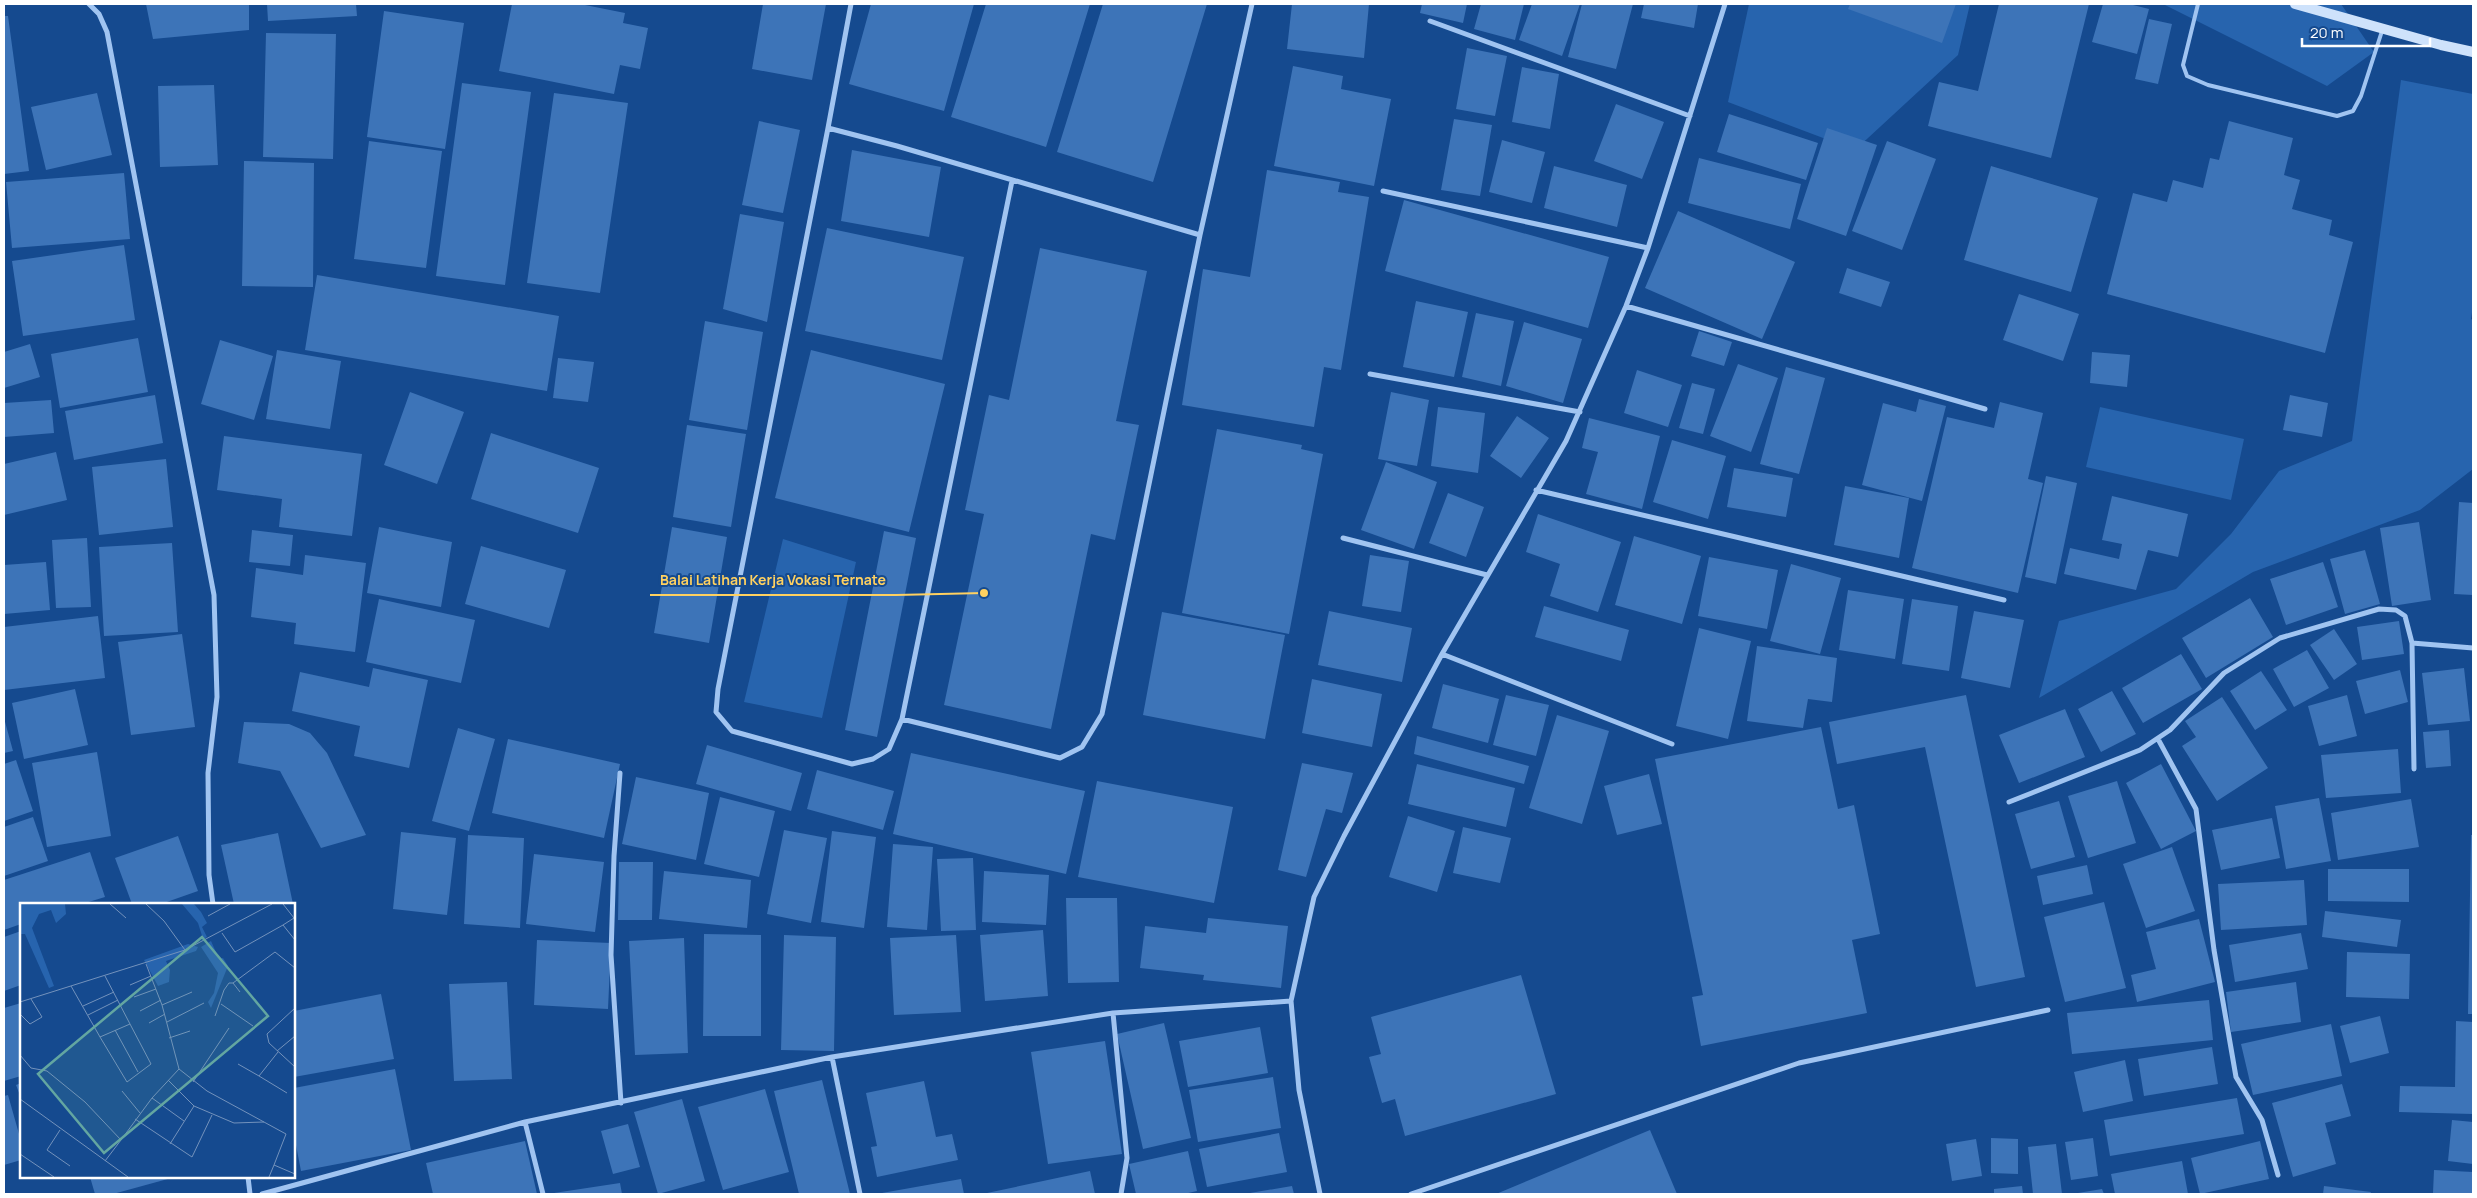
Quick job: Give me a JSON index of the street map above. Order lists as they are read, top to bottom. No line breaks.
{"places":["Balai Latihan Kerja Vokasi Ternate"],"scale_bar":"20 m"}
